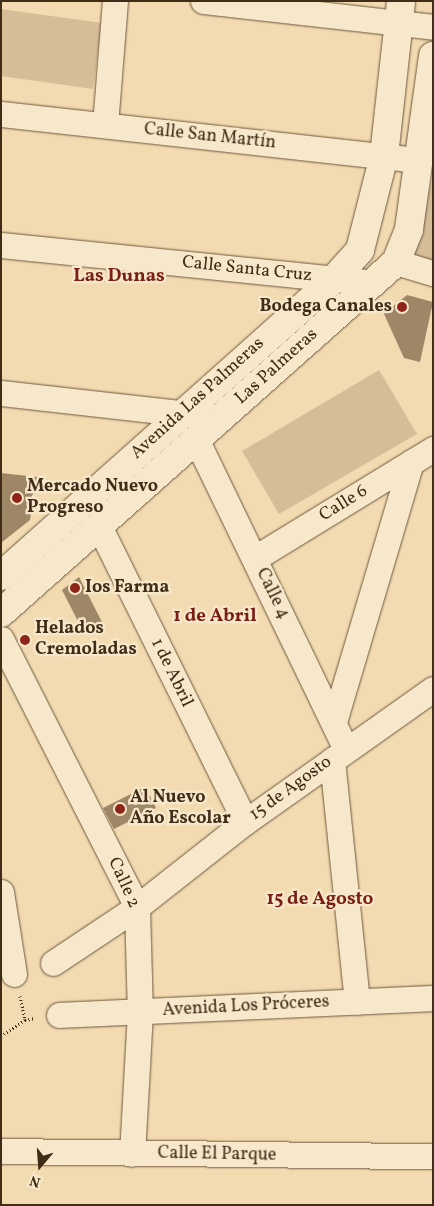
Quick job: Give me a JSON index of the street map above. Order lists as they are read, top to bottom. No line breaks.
{"streets":{"street":["Calle San Martín","Calle Santa Cruz","Las Palmeras","Avenida Las Palmeras","Calle 6","Calle 4","1 de Abril","15 de Agosto","Calle 2","Avenida Los Próceres","Calle El Parque"]},"crossings":[["Calle San Martín","Las Palmeras"],["Calle San Martín","Avenida Las Palmeras"],["Calle Santa Cruz","Las Palmeras"],["Calle Santa Cruz","Avenida Las Palmeras"],["Las Palmeras","Calle 4"],["Las Palmeras","1 de Abril"],["Calle 6","Calle 4"],["Calle 4","15 de Agosto"],["Calle 4","Avenida Los Próceres"],["1 de Abril","15 de Agosto"],["15 de Agosto","Calle 2"],["Calle 2","Avenida Los Próceres"],["Calle 2","Calle El Parque"]],"districts":["Las Dunas","1 de Abril","15 de Agosto"],"places":["Bodega Canales","Mercado Nuevo Progreso","Ios Farma","Helados Cremoladas","Al Nuevo Año Escolar"],"north":"bottom"}
